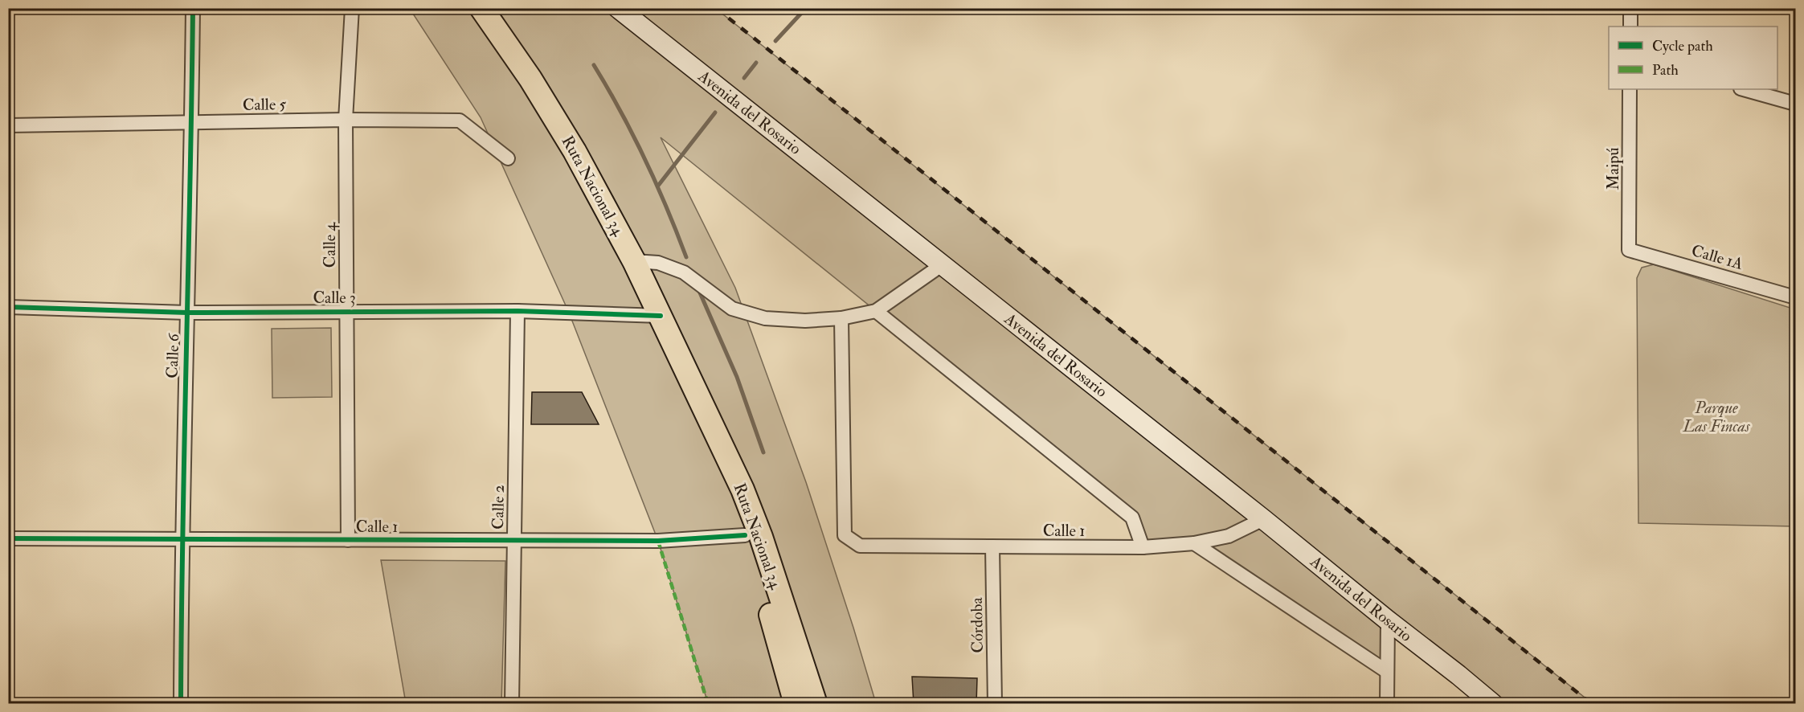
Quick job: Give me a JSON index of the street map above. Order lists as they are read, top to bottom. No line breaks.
{"streets":{"highway":["Ruta Nacional 34"],"main road":["Avenida del Rosario"],"street":["Calle 5","Maipú","Calle 4","Calle 1A","Calle 3","Calle 6","Calle 2","Calle 1","Córdoba"]},"crossings":[["Calle 5","Calle 4"],["Calle 5","Calle 6"],["Avenida del Rosario","Calle 1"],["Maipú","Calle 1A"],["Ruta Nacional 34","Calle 3"],["Ruta Nacional 34","Calle 1"],["Calle 4","Calle 3"],["Calle 4","Calle 1"],["Calle 3","Calle 6"],["Calle 3","Calle 2"],["Calle 6","Calle 1"],["Calle 2","Calle 1"],["Calle 1","Córdoba"]],"parks":["Parque Las Fincas"],"legend":["Cycle path","Path"]}
